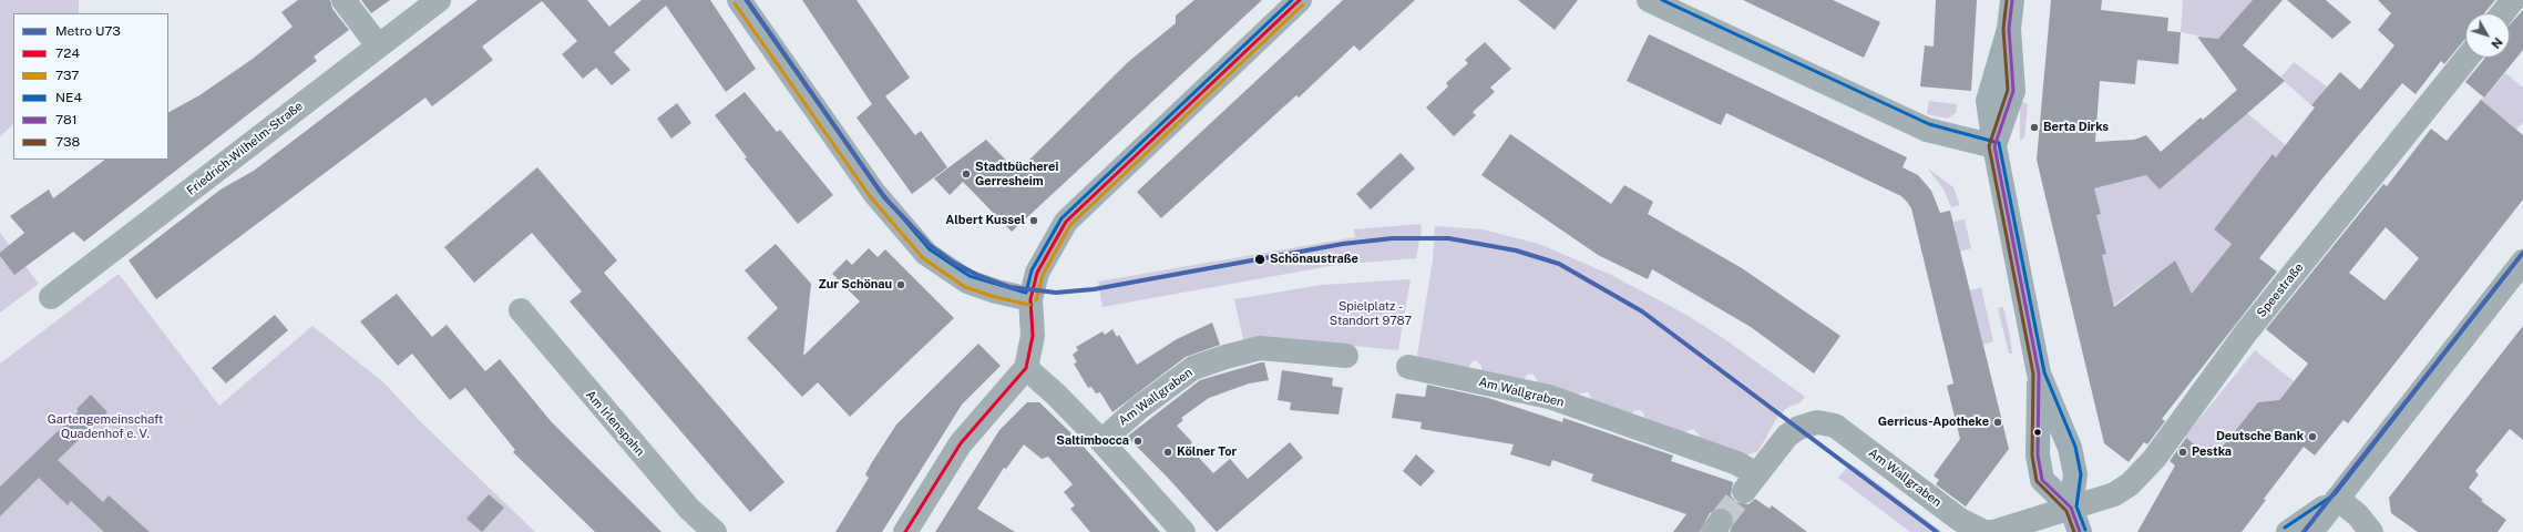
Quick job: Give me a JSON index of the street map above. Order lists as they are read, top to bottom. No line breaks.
{"streets":{"street":["Friedrich-Wilhelm-Straße","Speestraße","Am Wallgraben","Am Irlenspahn"]},"crossings":[["Speestraße","Am Wallgraben"]],"parks":["Spielplatz - Standort 9787","Gartengemeinschaft Quadenhof e. V."],"places":["Berta Dirks","Stadtbücherei Gerresheim","Albert Kussel","Schönaustraße","Zur Schönau","Gerricus-Apotheke","Deutsche Bank","Saltimbocca","Kölner Tor","Pestka"],"lines":["metro line U73","transit line 724","transit line NE4","transit line 781","transit line 738","transit line 737"],"legend":["Metro U73","724","737","NE4","781","738"],"north":"bottom right"}
